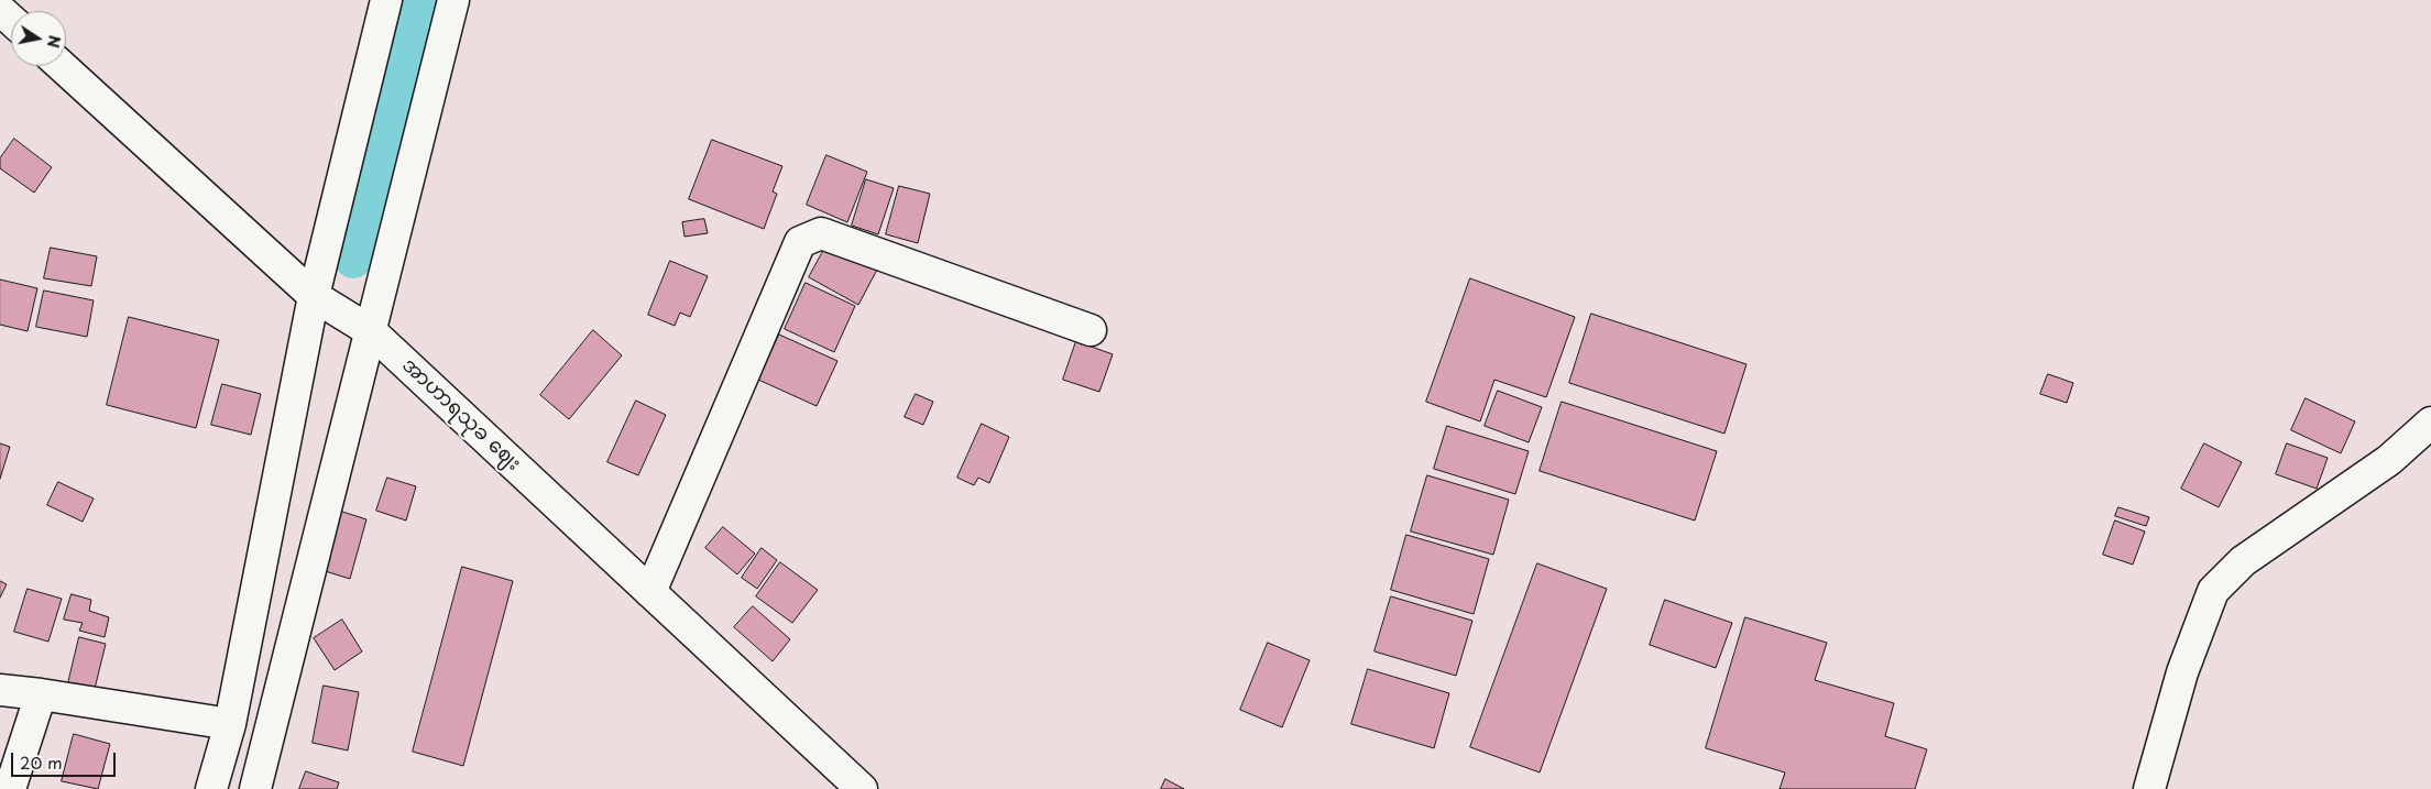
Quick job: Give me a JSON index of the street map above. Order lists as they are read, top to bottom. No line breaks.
{"streets":{"street":["အာဟာရသုခ ဈေး"]},"scale_bar":"20 m","north":"right"}
